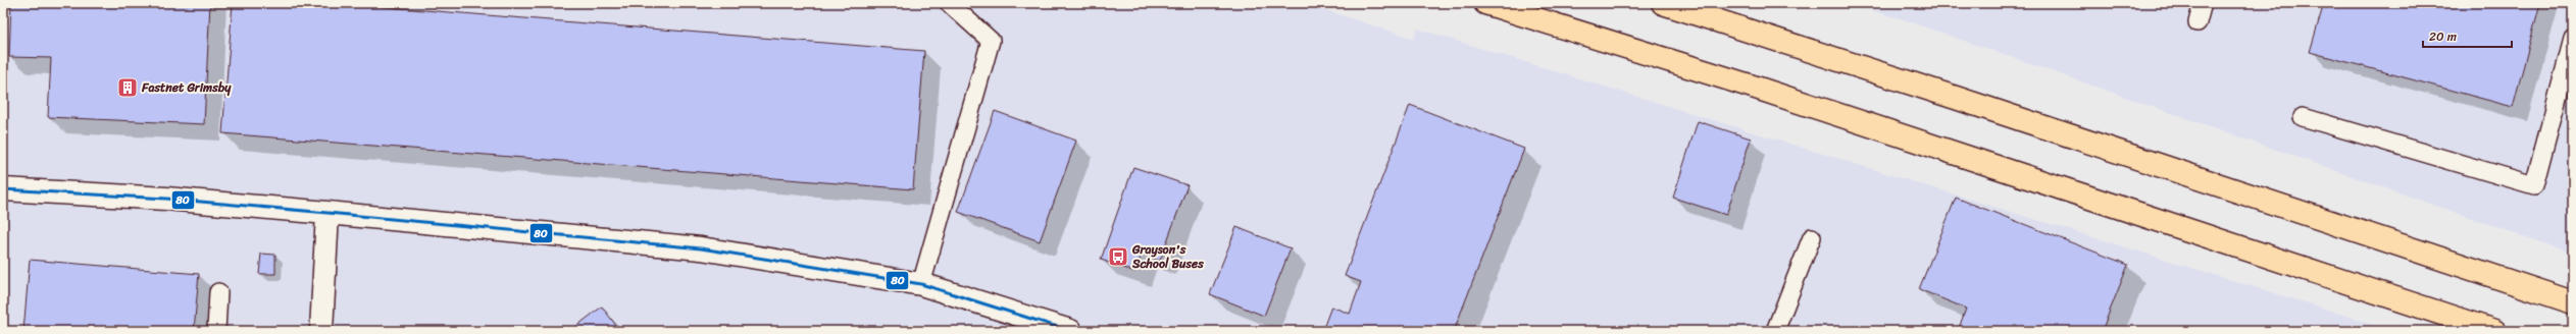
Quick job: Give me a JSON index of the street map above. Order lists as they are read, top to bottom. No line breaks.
{"places":{"building":["Fastnet Grimsby"],"bus stop":["Grayson's School Buses"]},"lines":["transit line 80"],"scale_bar":"20 m"}
